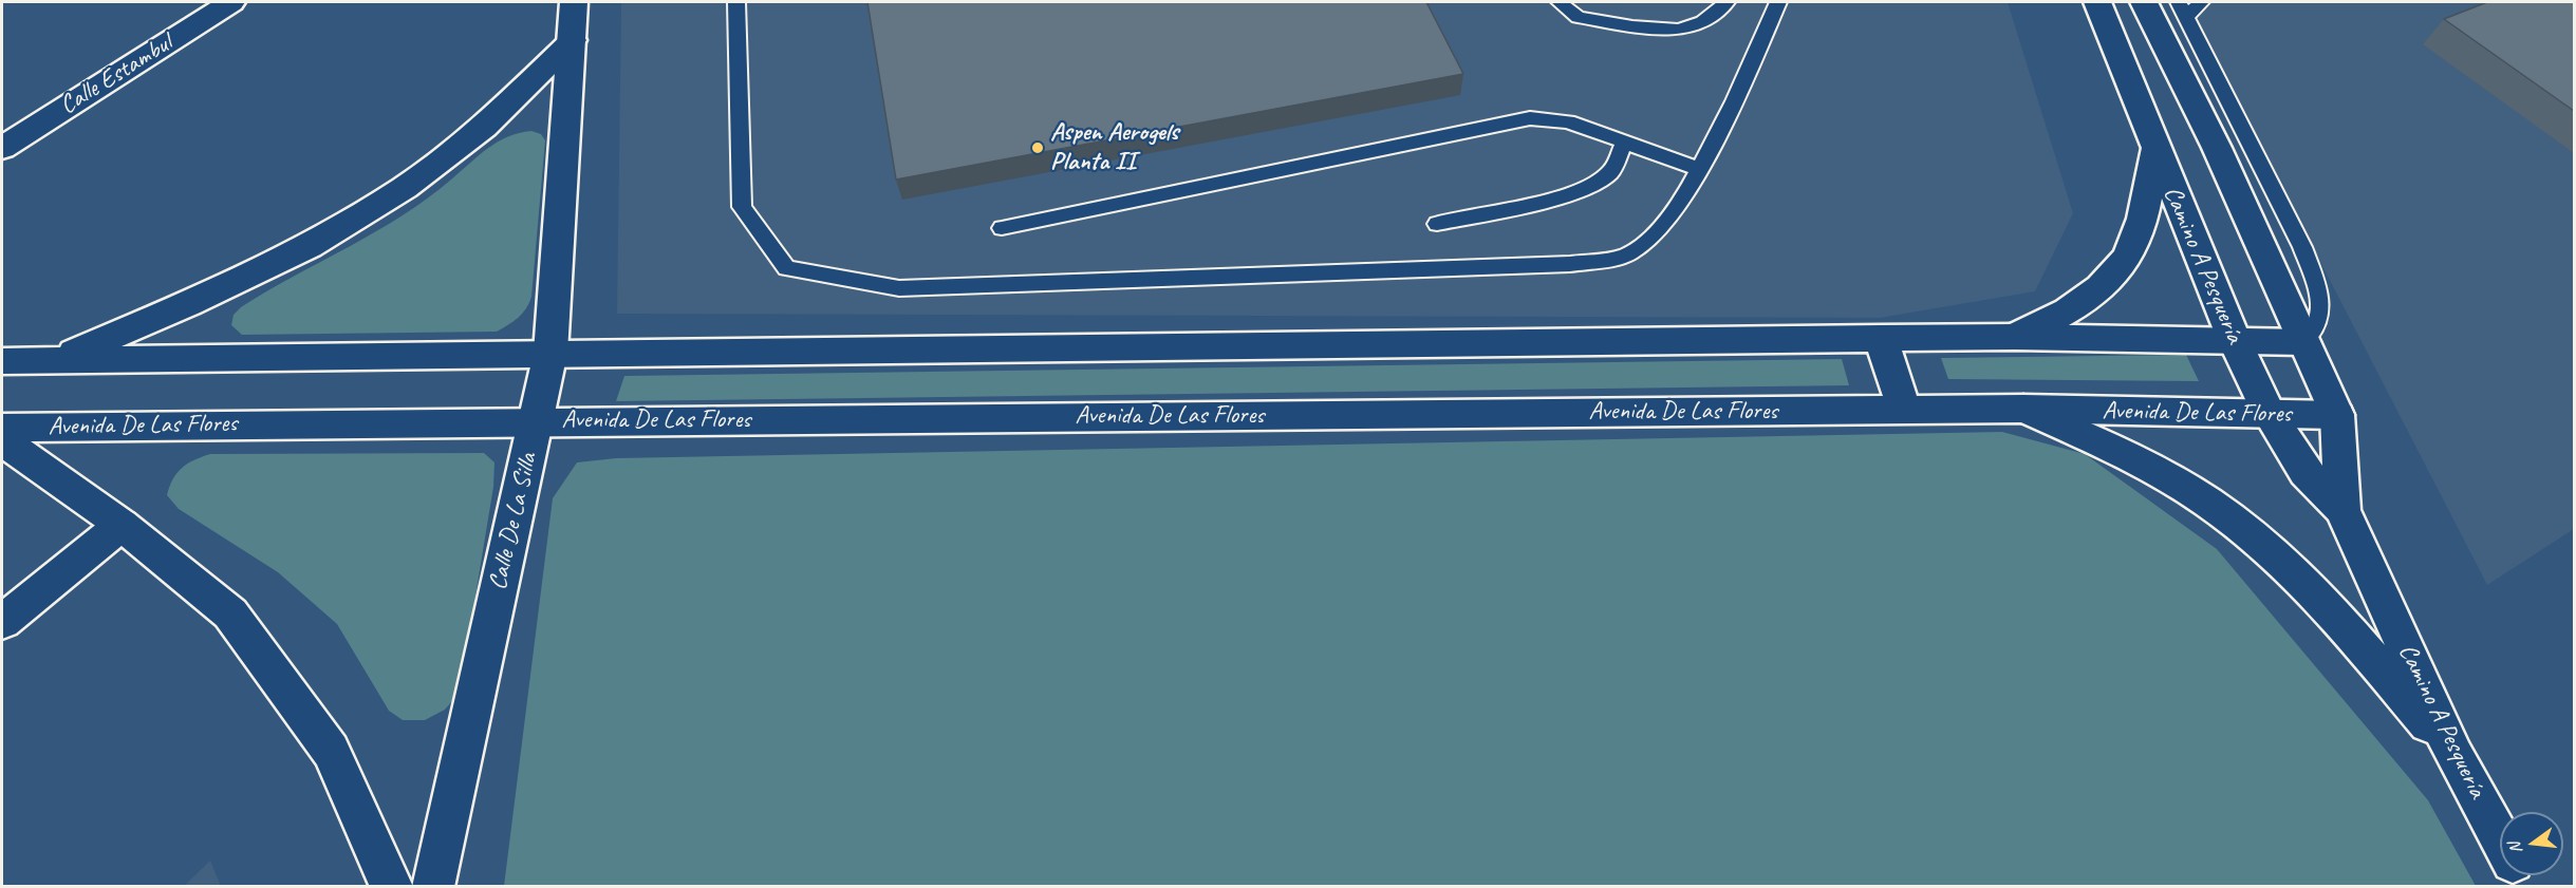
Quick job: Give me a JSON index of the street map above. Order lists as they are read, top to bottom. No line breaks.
{"streets":{"street":["Calle Estambul","Camino A Pesquería","Avenida De Las Flores","Calle De La Silla"]},"crossings":[["Camino A Pesquería","Avenida De Las Flores"],["Avenida De Las Flores","Calle De La Silla"]],"places":["Aspen Aerogels Planta II"],"north":"left"}
